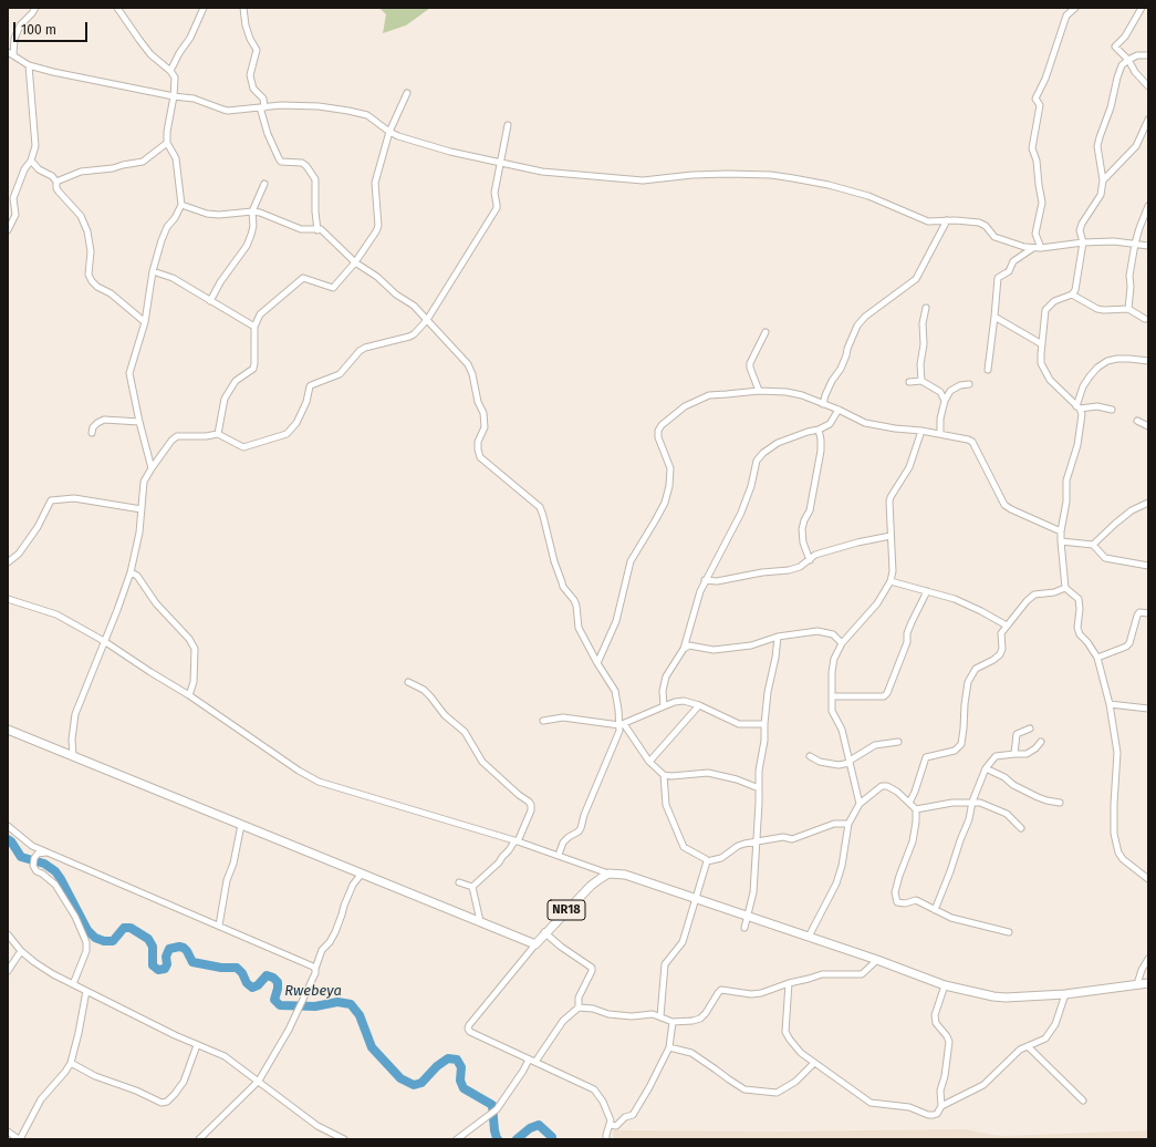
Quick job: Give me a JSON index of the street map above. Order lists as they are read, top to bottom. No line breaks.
{"streets":{"main road":["NR18"]},"water":["Rwebeya"],"scale_bar":"100 m"}
